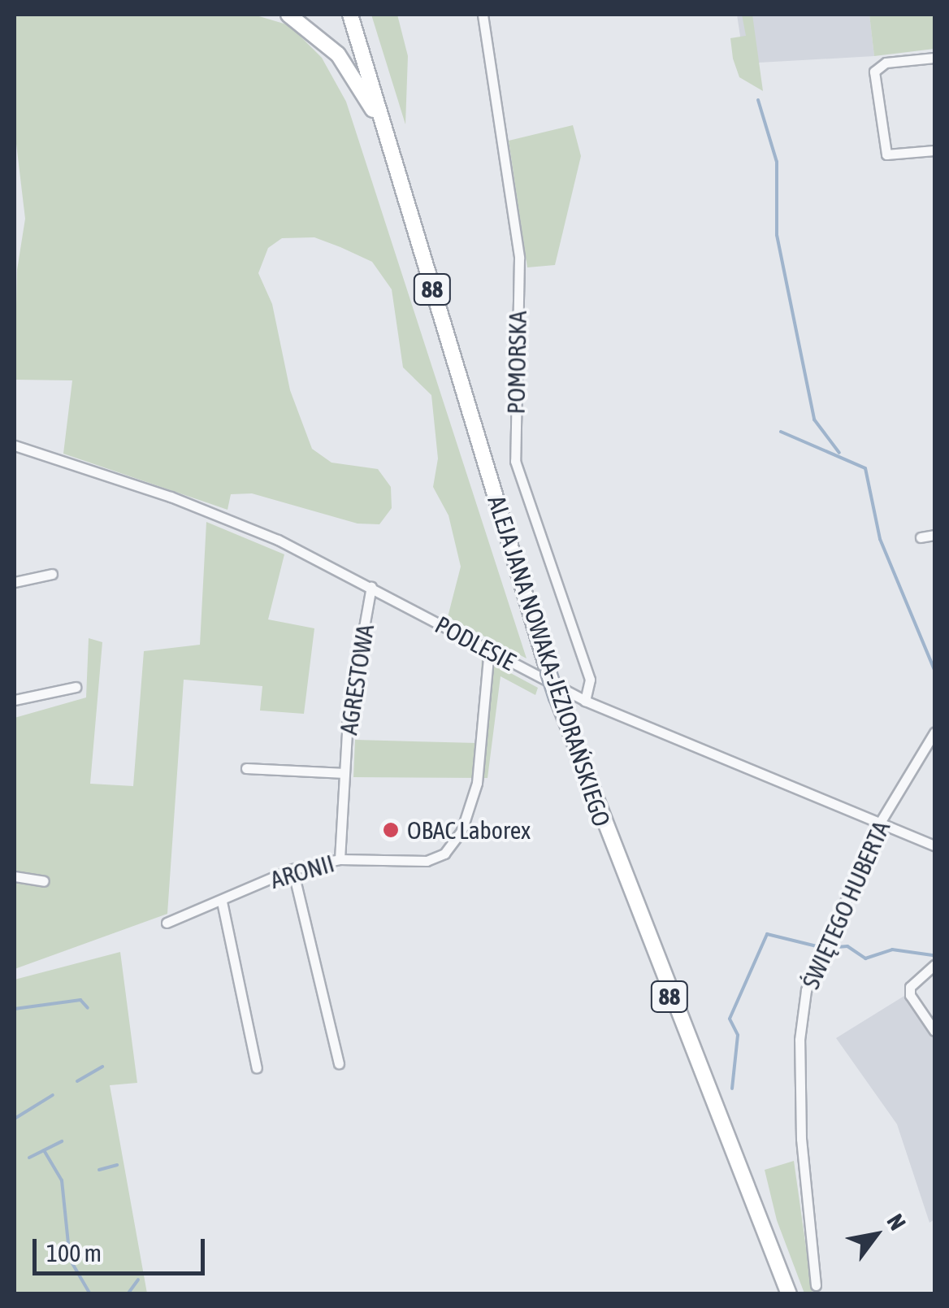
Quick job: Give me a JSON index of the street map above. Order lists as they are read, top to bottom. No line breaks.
{"streets":{"main road":["88","ALEJA JANA NOWAKA-JEZIORAŃSKIEGO"],"street":["POMORSKA","PODLESIE","AGRESTOWA","ARONII","ŚWIĘTEGO HUBERTA"]},"crossings":[["POMORSKA","PODLESIE"],["PODLESIE","AGRESTOWA"],["PODLESIE","ARONII"],["PODLESIE","ŚWIĘTEGO HUBERTA"],["AGRESTOWA","ARONII"]],"places":["OBAC Laborex"],"scale_bar":"100 m","north":"top right"}
